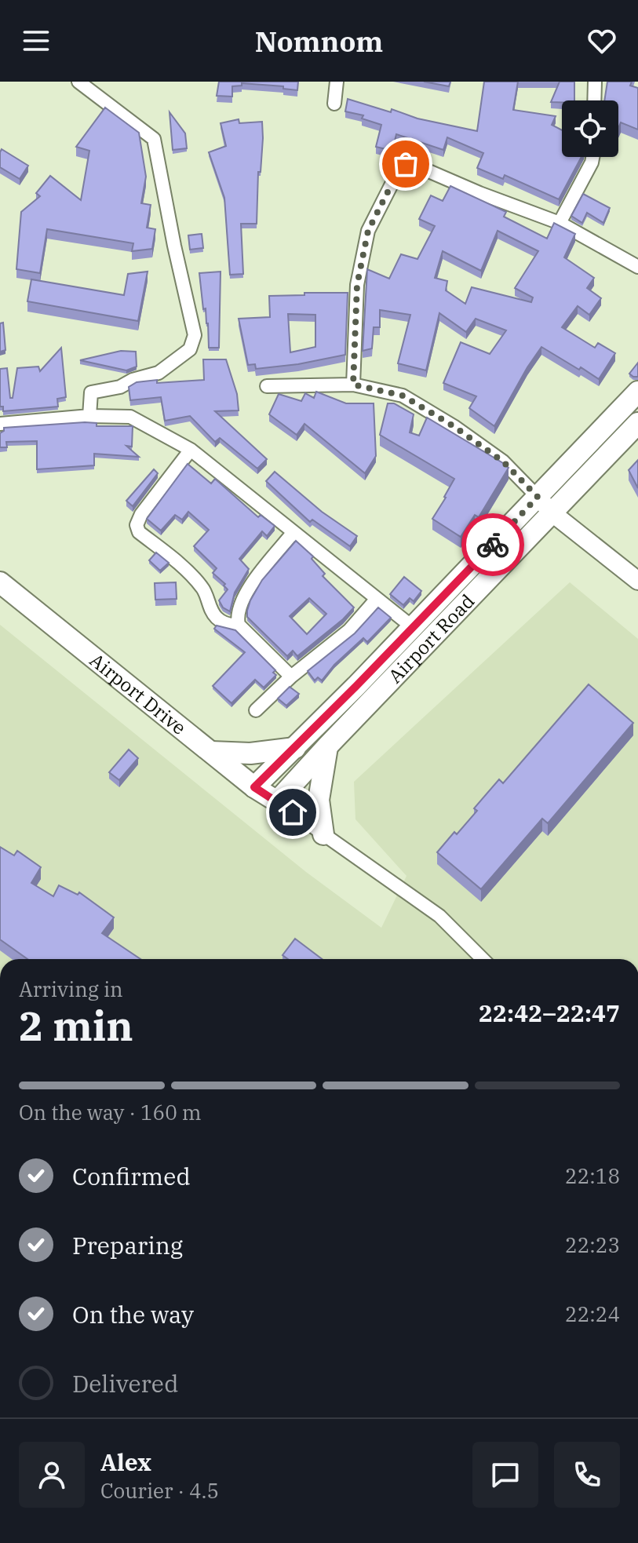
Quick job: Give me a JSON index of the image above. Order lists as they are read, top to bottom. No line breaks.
{"streets":{"main road":["Airport Road","Airport Drive"]},"crossings":[["Airport Road","Airport Drive"]],"page":{"header":"Nomnom","heading":["2 min","Arriving in","22:42–22:47"],"panel":["Alex","Courier · 4.5"],"bar":"On the way · 160 m","list":[["Confirmed","22:18"],["Preparing","22:23"],["On the way","22:24"],"Delivered"]}}
